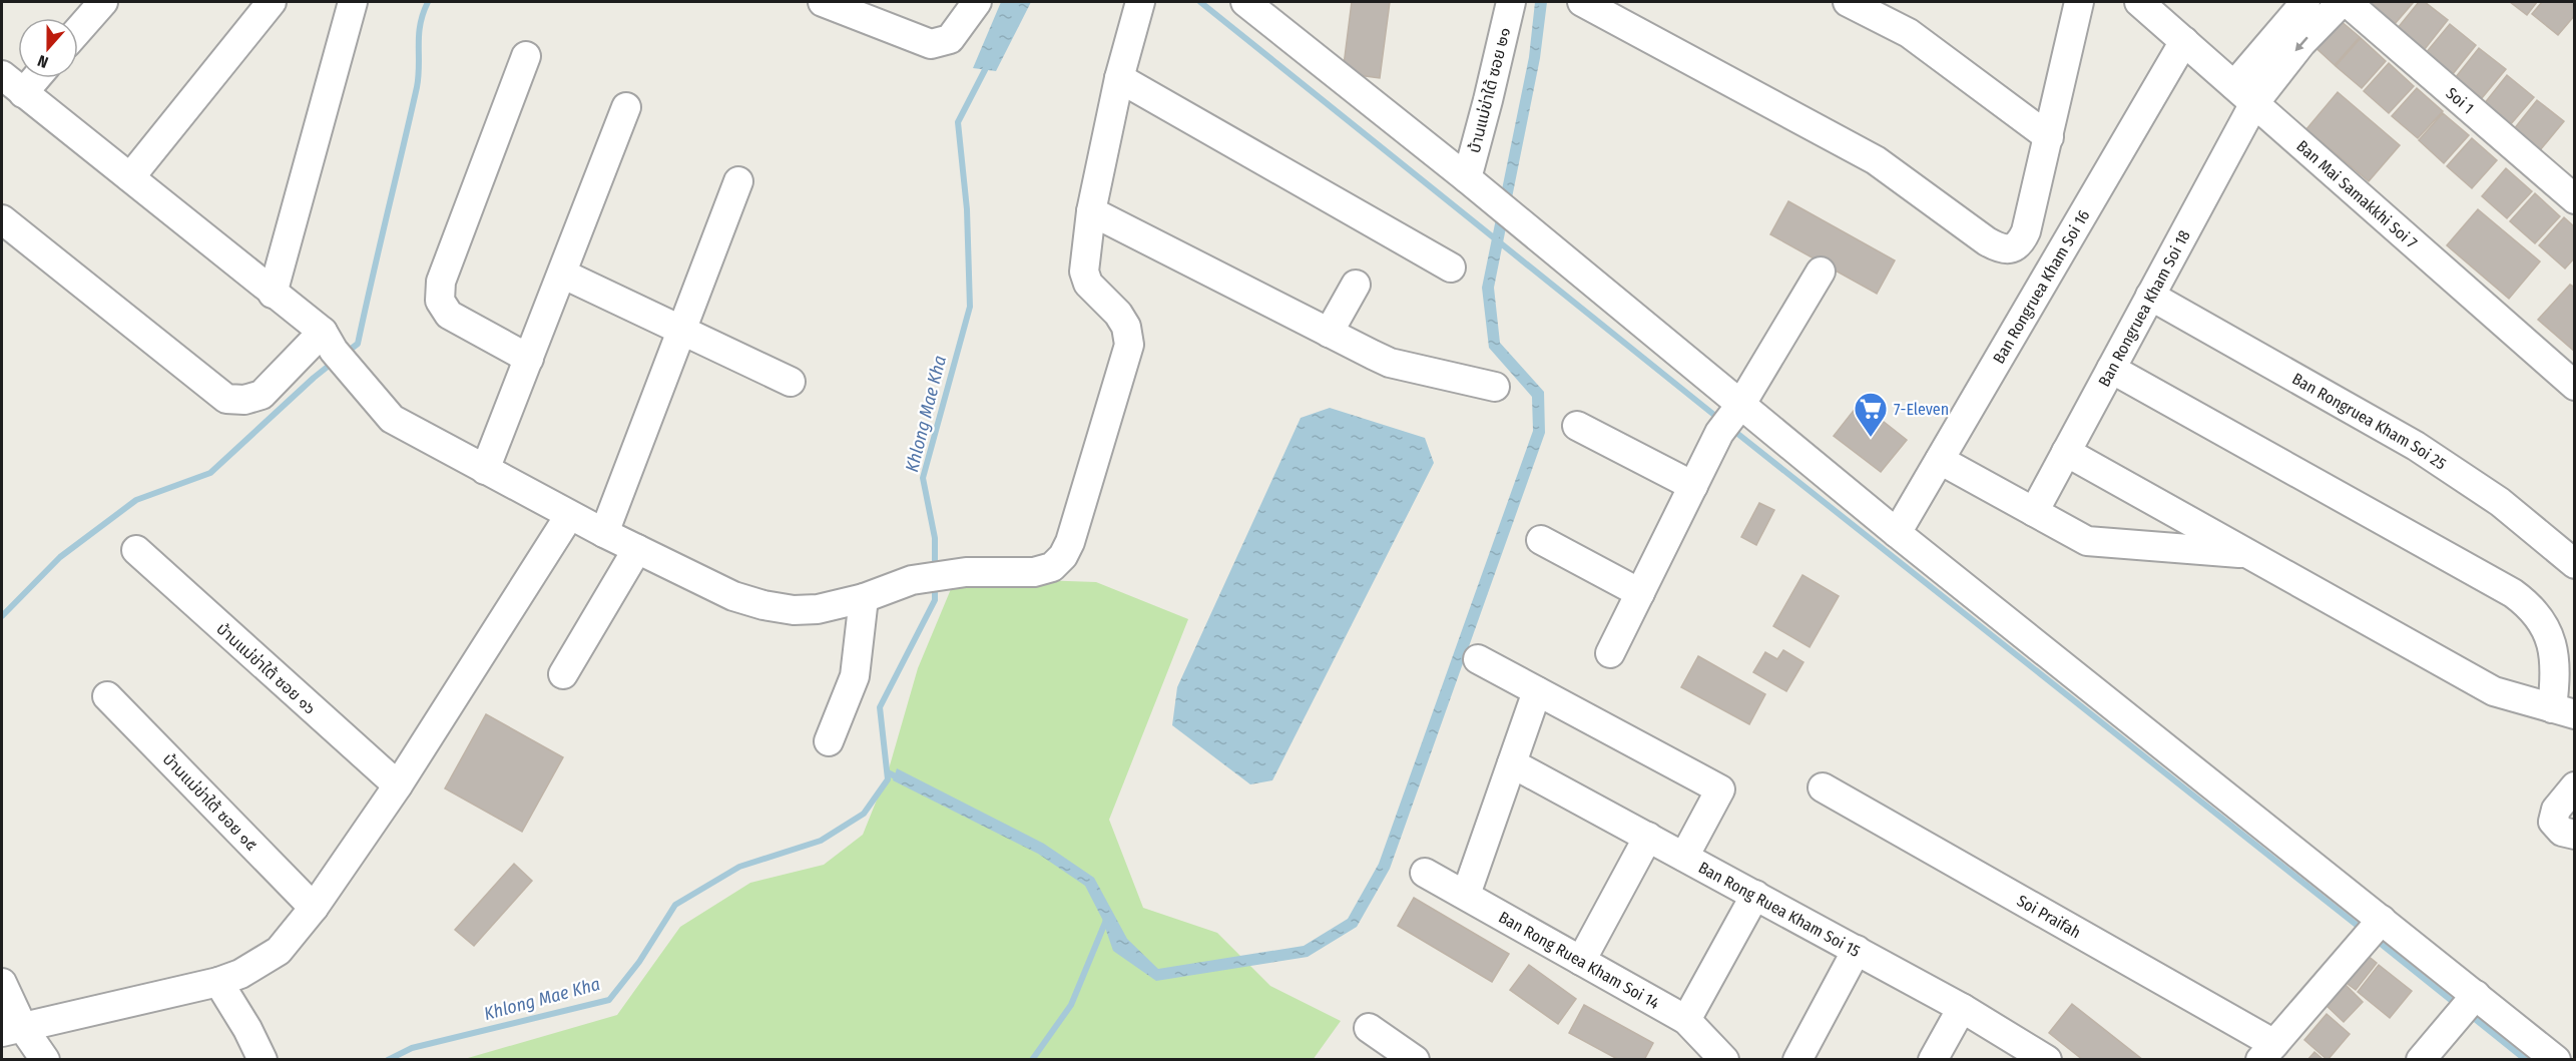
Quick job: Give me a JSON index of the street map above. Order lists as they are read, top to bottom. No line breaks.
{"streets":{"street":["บ้านแม่ข่าใต้ ซอย ๒๑","Soi 1","Ban Mai Samakkhi Soi 7","Ban Rongruea Kham Soi 16","Ban Rongruea Kham Soi 18","Ban Rongruea Kham Soi 25","บ้านแม่ข่าใต้ ซอย ๑๖","บ้านแม่ข่าใต้ ซอย ๑๕","Ban Rong Ruea Kham Soi 15","Soi Praifah","Ban Rong Ruea Kham Soi 14"]},"crossings":[["Ban Mai Samakkhi Soi 7","Ban Rongruea Kham Soi 16"],["Ban Mai Samakkhi Soi 7","Ban Rongruea Kham Soi 18"],["Ban Rongruea Kham Soi 18","Ban Rongruea Kham Soi 25"]],"water":["Khlong Mae Kha"],"places":{"supermarket":["7-Eleven"]},"north":"bottom"}
